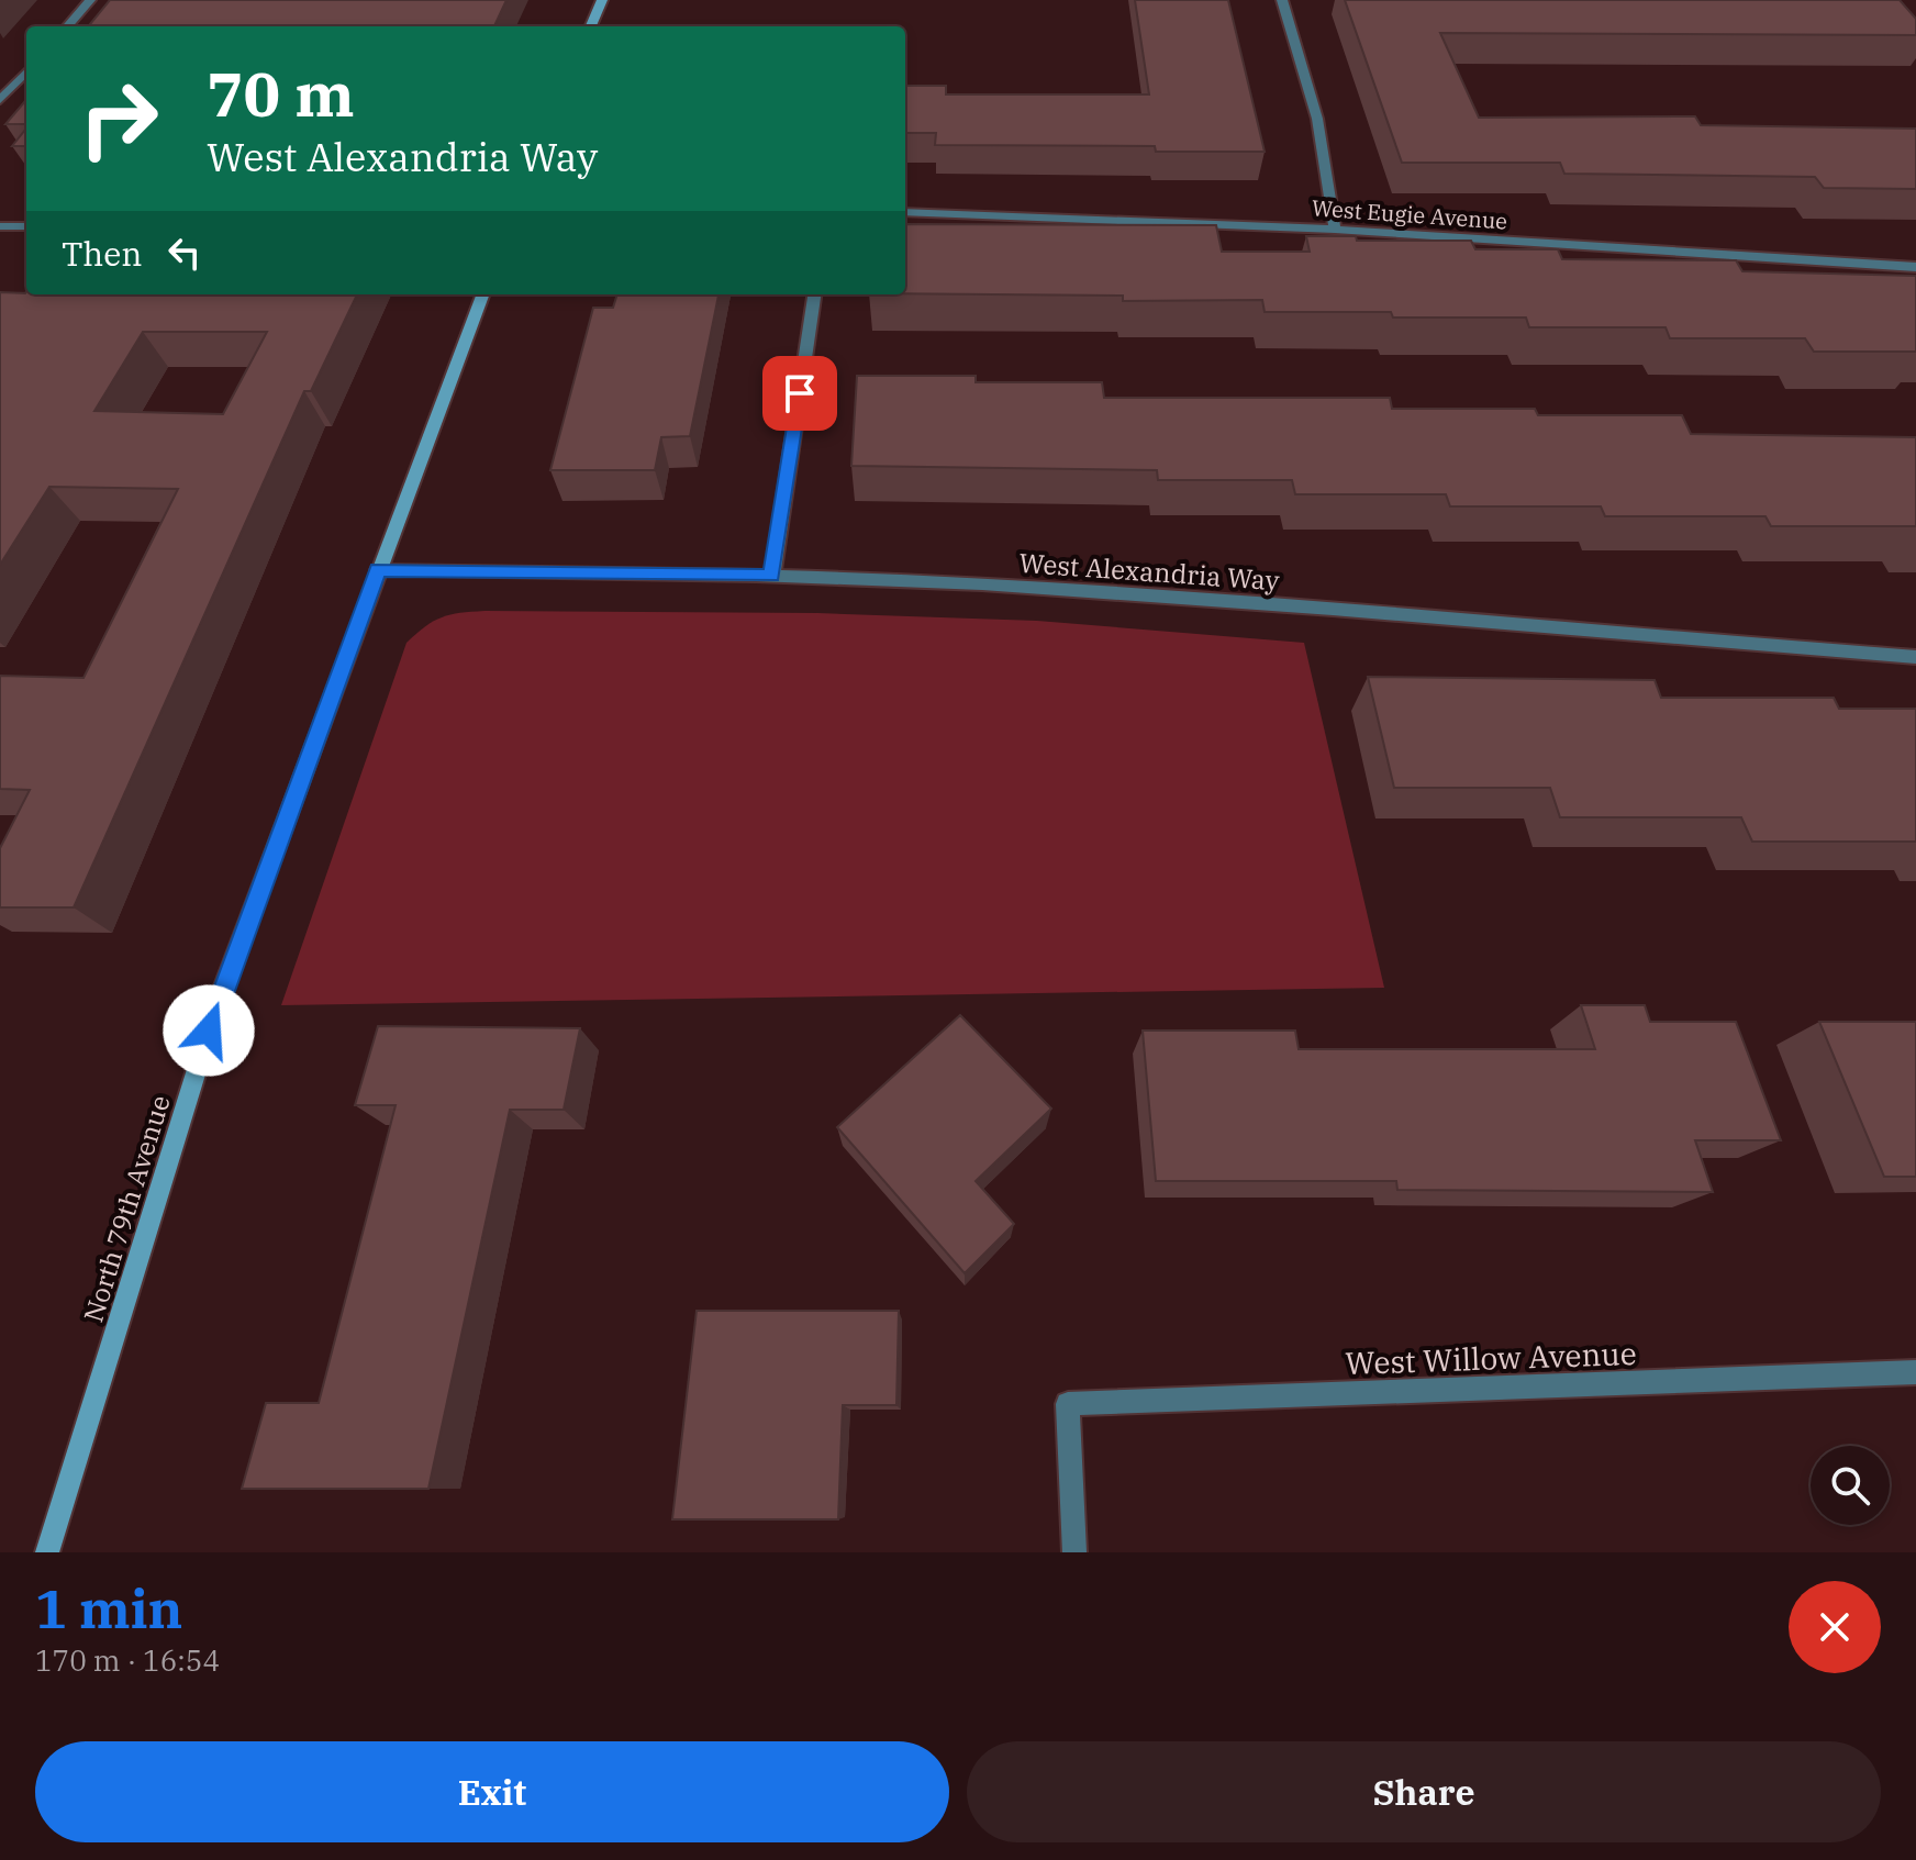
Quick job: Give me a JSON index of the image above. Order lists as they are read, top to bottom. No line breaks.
{"streets":{"street":["West Eugie Avenue","West Alexandria Way","North 79th Avenue","West Willow Avenue"]},"crossings":[["West Alexandria Way","North 79th Avenue"]],"page":{"turn":["70 m","West Alexandria Way"],"then":"Then","heading":["1 min","170 m · 16:54"],"buttons":["Exit","Share"]}}
